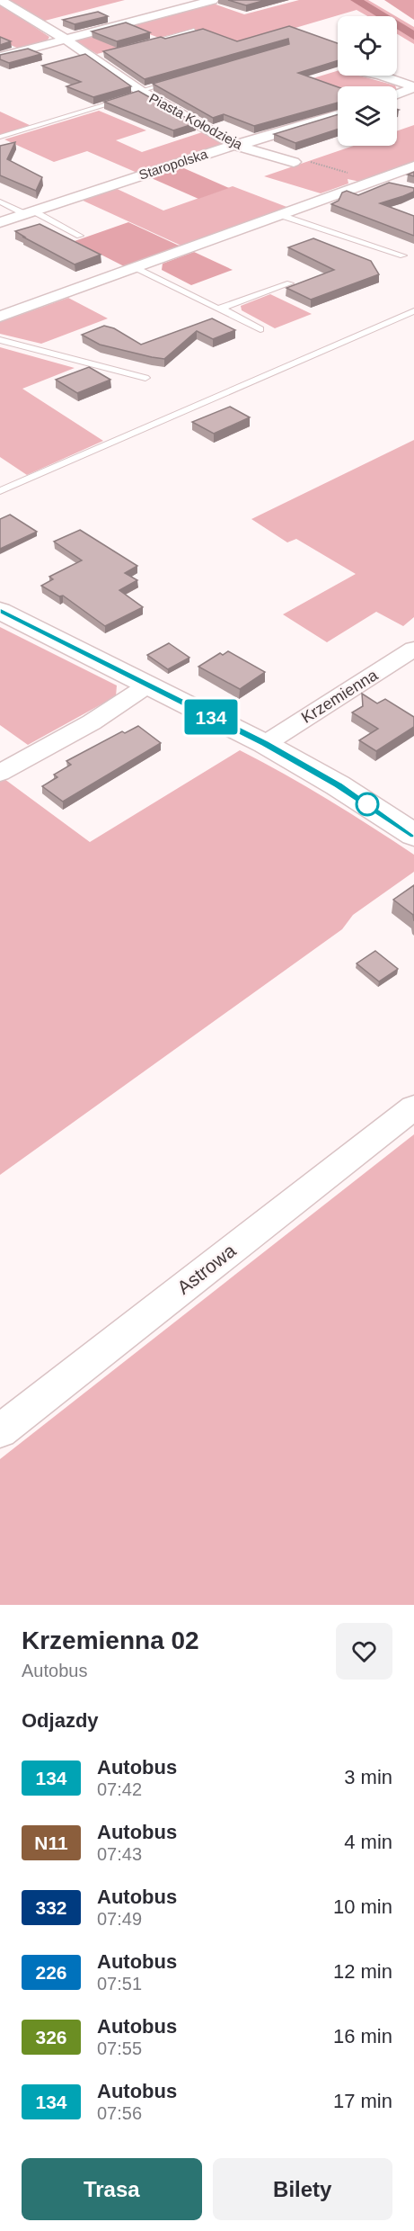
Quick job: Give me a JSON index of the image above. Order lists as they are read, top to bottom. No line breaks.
{"streets":{"street":["Piasta Kołodzieja","Staropolska","Krzemienna","Astrowa"]},"crossings":[["Piasta Kołodzieja","Staropolska"]],"lines":["bus line 134"],"page":{"on_map":"134","heading":[["Krzemienna 02","Autobus"],"Odjazdy"],"list":[{"mark":"134","name":"Autobus","note":"07:42","value":"3 min"},{"mark":"N11","name":"Autobus","note":"07:43","value":"4 min"},{"mark":"332","name":"Autobus","note":"07:49","value":"10 min"},{"mark":"226","name":"Autobus","note":"07:51","value":"12 min"},{"mark":"326","name":"Autobus","note":"07:55","value":"16 min"},{"mark":"134","name":"Autobus","note":"07:56","value":"17 min"}],"buttons":["Trasa","Bilety"]}}
